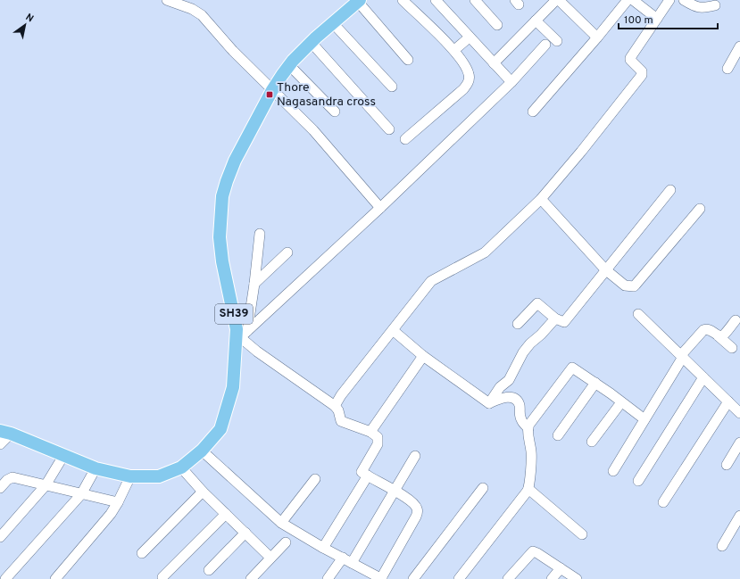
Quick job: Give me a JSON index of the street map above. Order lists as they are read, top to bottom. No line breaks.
{"streets":{"main road":["SH39"]},"places":{"transit":["Thore Nagasandra cross"]},"scale_bar":"100 m","north":"top right"}
